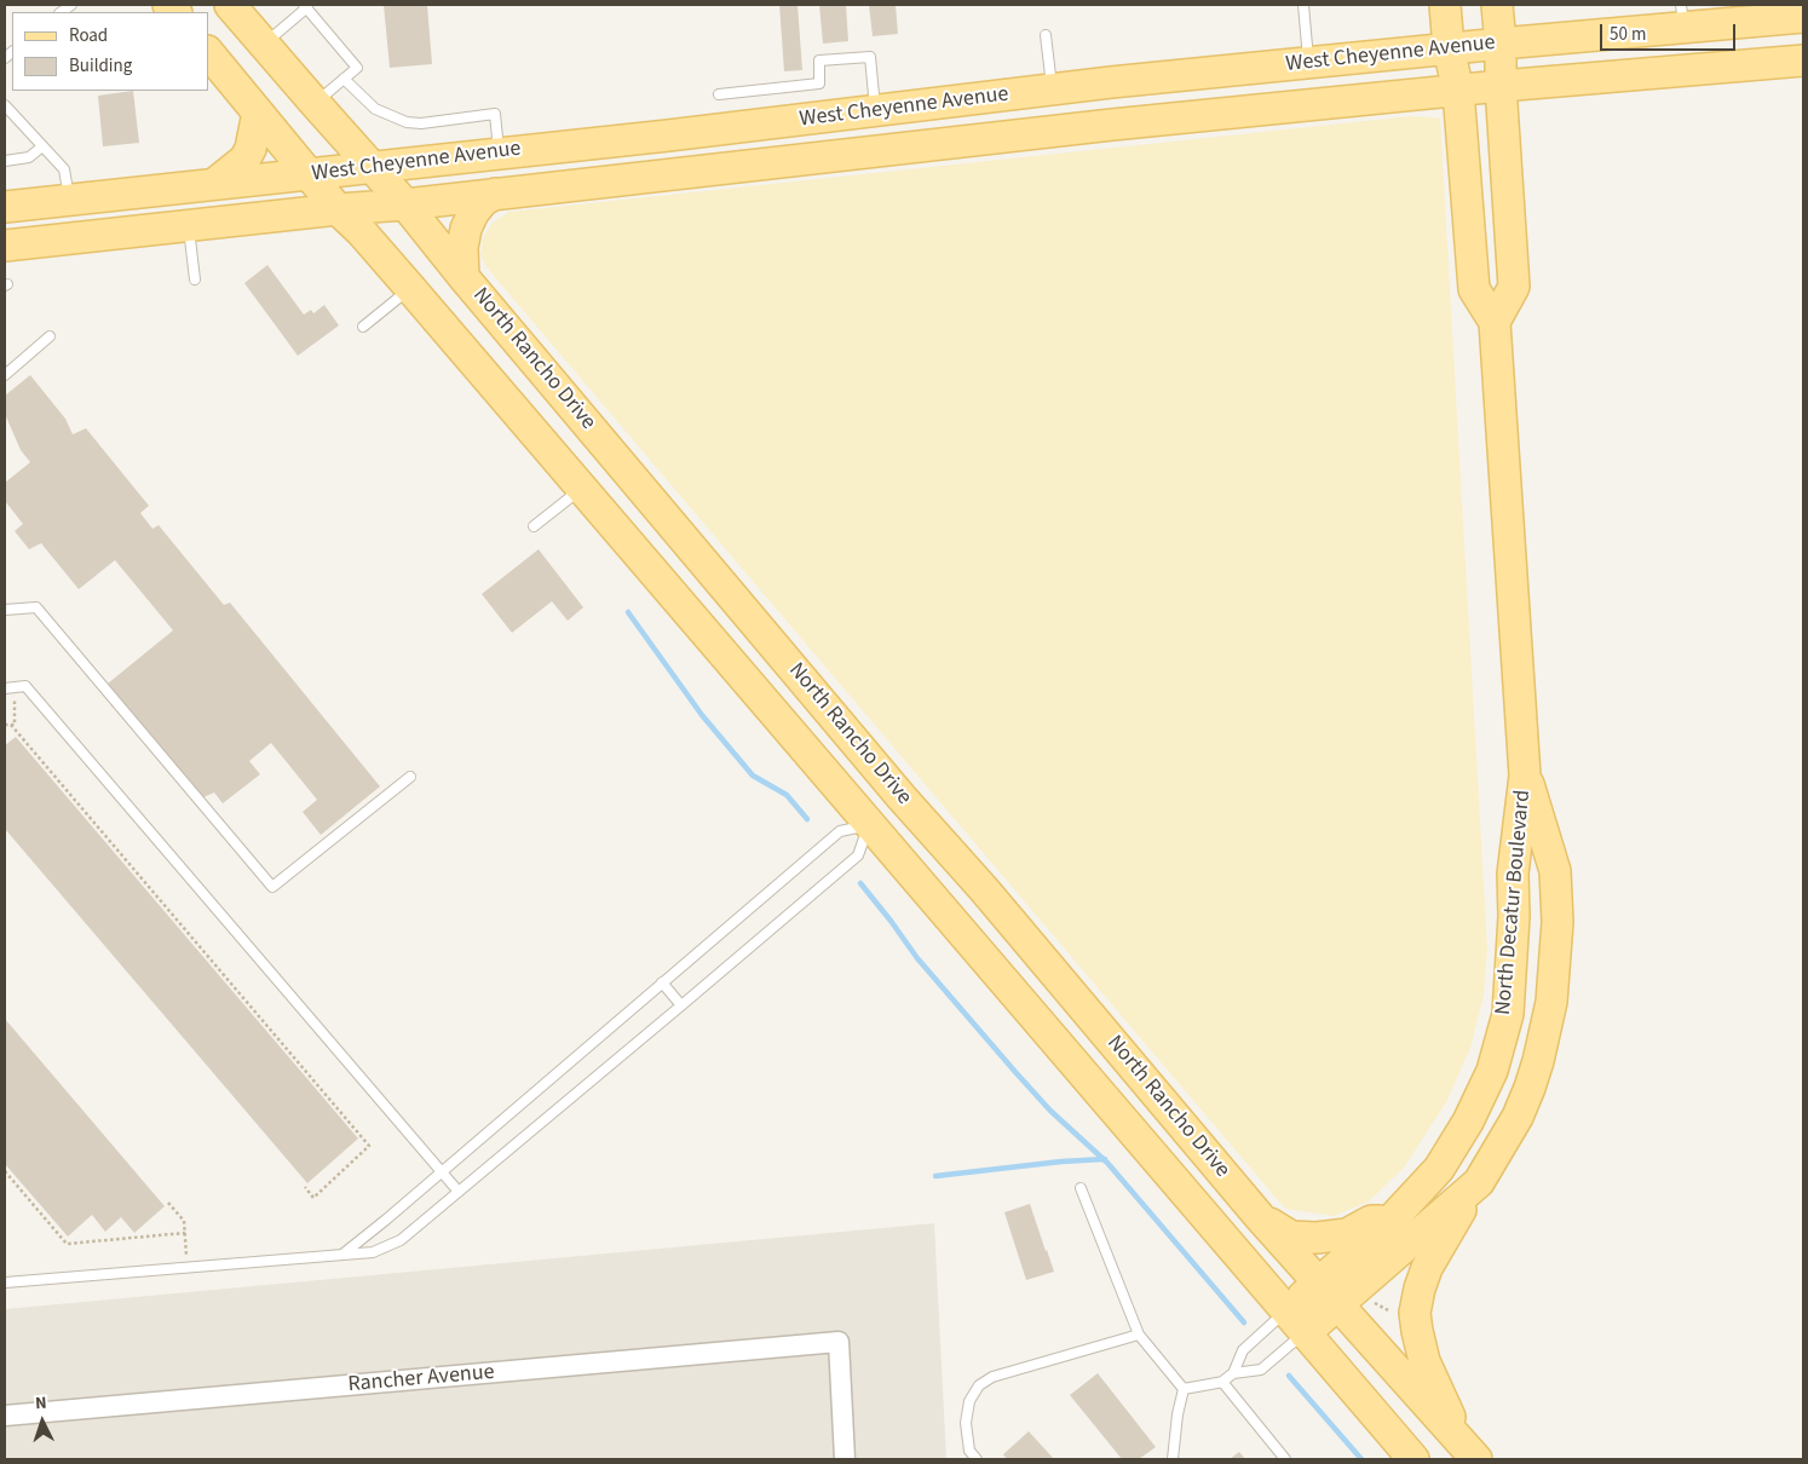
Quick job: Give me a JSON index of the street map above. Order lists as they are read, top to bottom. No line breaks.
{"streets":{"main road":["West Cheyenne Avenue","North Rancho Drive","North Decatur Boulevard"],"street":["Rancher Avenue"]},"crossings":[["West Cheyenne Avenue","North Rancho Drive"],["West Cheyenne Avenue","North Decatur Boulevard"],["North Rancho Drive","North Decatur Boulevard"]],"legend":["Road","Building"],"scale_bar":"50 m","north":"top"}
